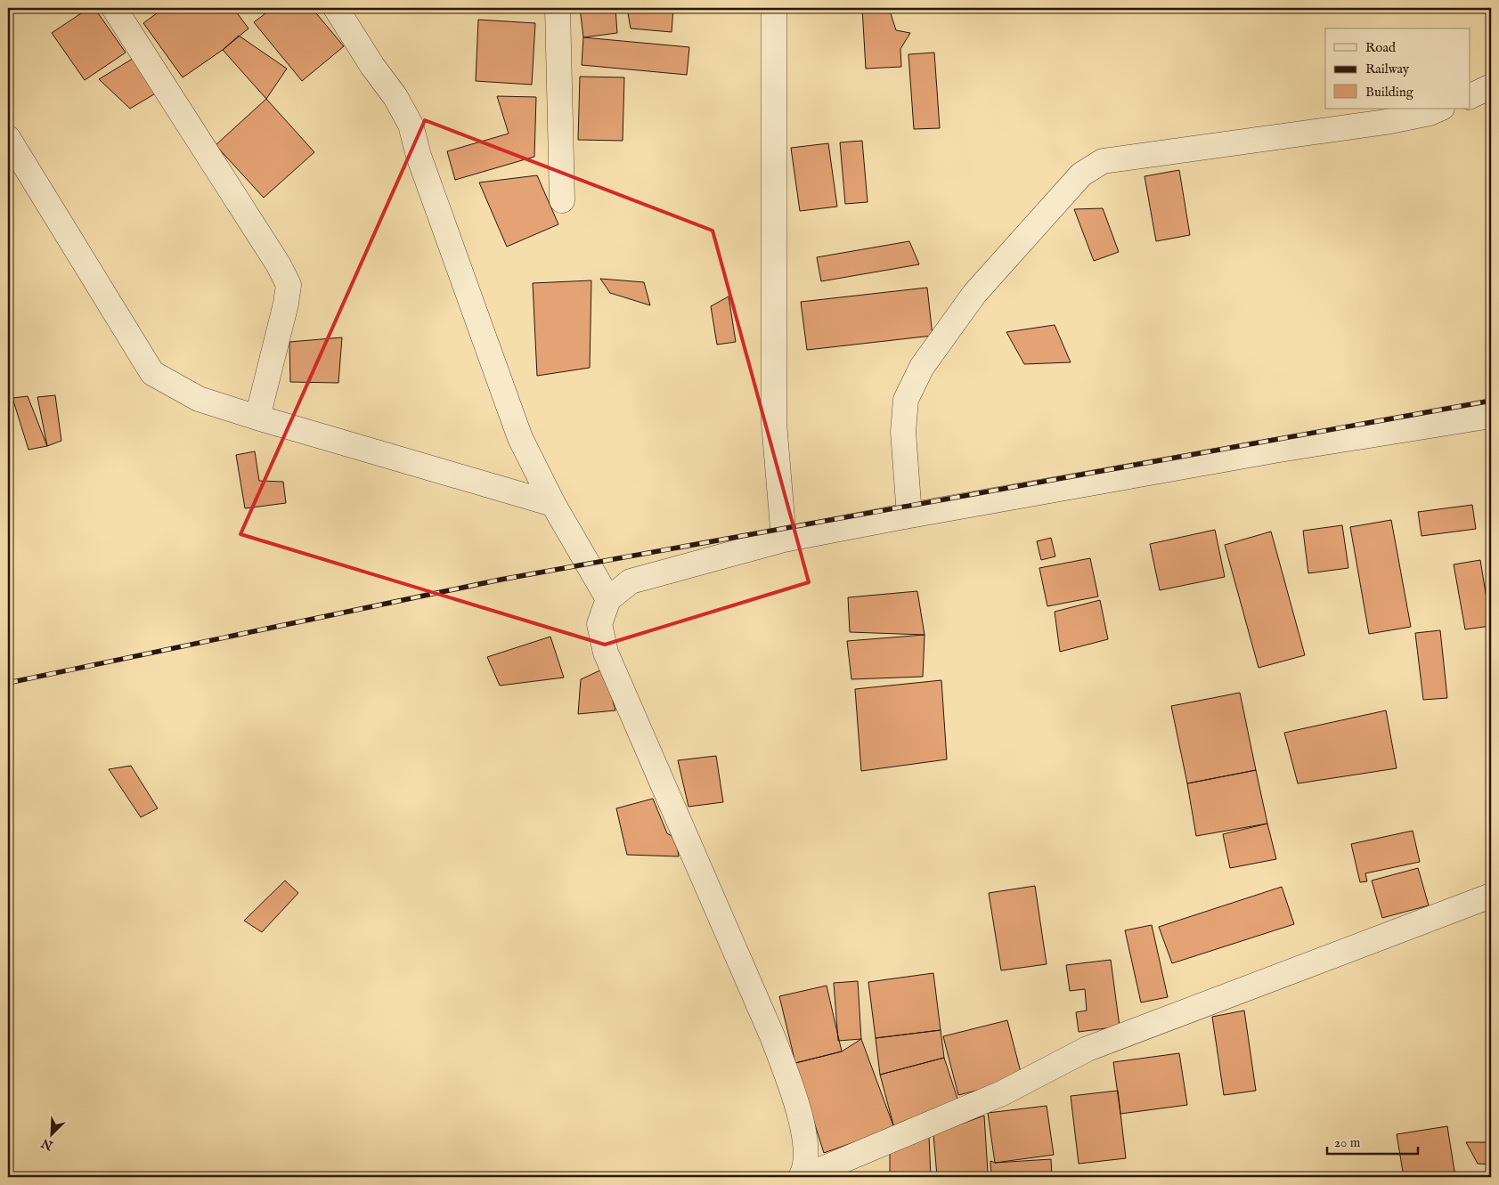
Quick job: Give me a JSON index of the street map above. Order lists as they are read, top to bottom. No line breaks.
{"legend":["Road","Railway","Building"],"scale_bar":"20 m","north":"bottom left"}
